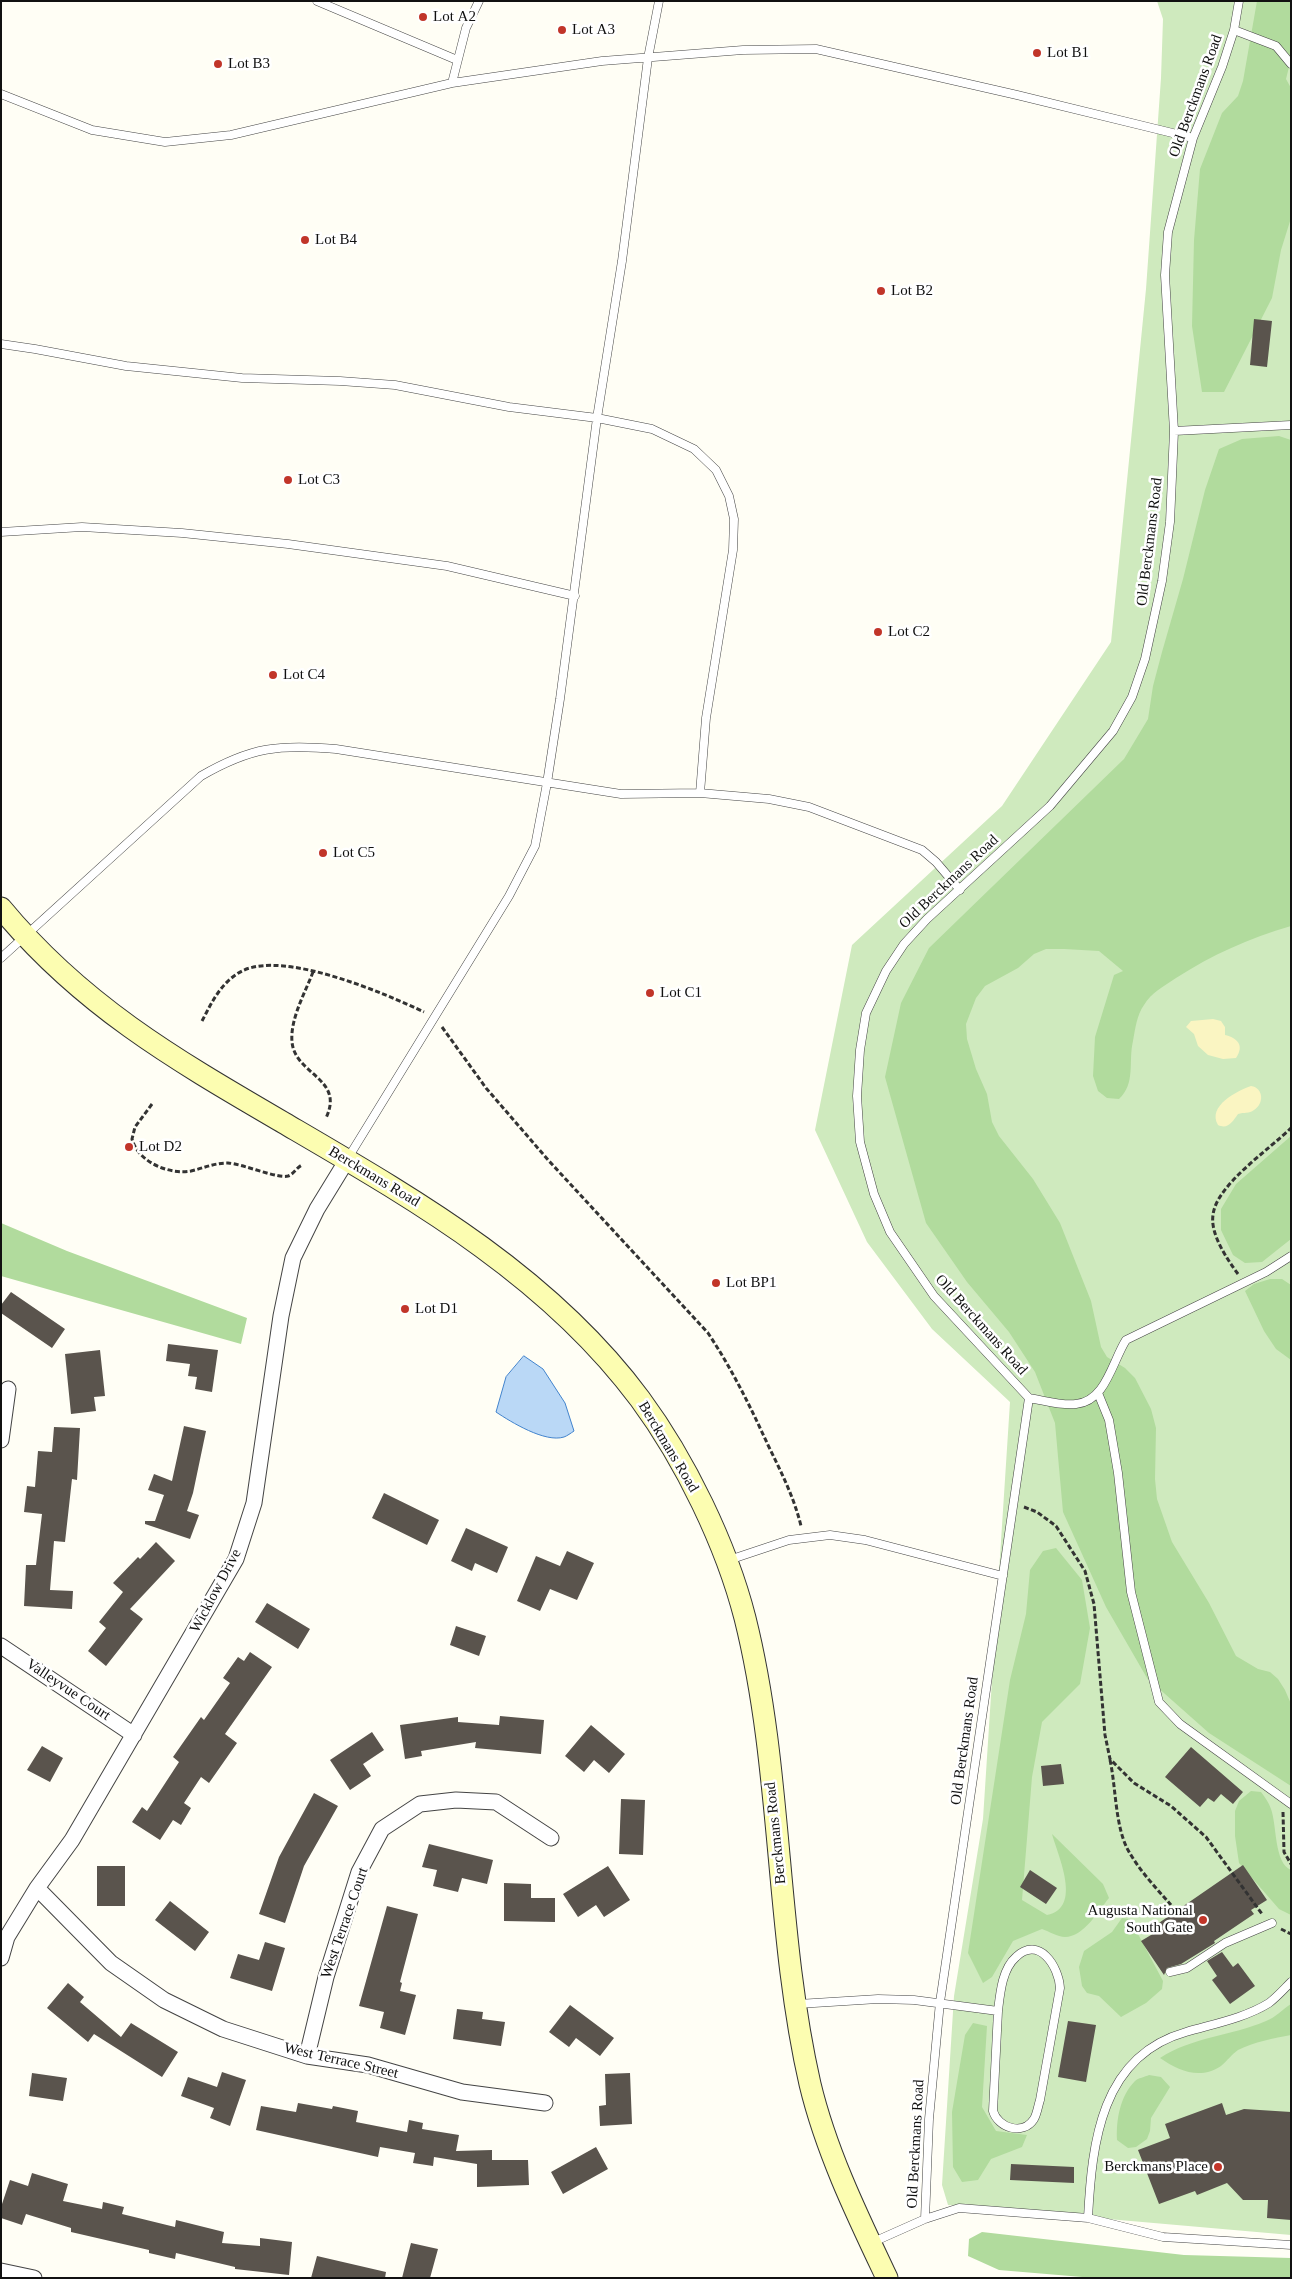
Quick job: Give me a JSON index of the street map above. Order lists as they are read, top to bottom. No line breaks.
{"streets":{"main road":["Berckmans Road"],"street":["Wicklow Drive","Valleyvue Court","West Terrace Court","West Terrace Street"],"lane":["Old Berckmans Road"]},"crossings":[["Berckmans Road","Wicklow Drive"],["Wicklow Drive","Valleyvue Court"],["Wicklow Drive","West Terrace Street"],["West Terrace Court","West Terrace Street"]],"places":["Lot A2","Lot A3","Lot B1","Lot B3","Lot B4","Lot B2","Lot C3","Lot C2","Lot C4","Lot C5","Lot C1","Lot D2","Lot BP1","Lot D1","Augusta National South Gate","Berckmans Place"]}
